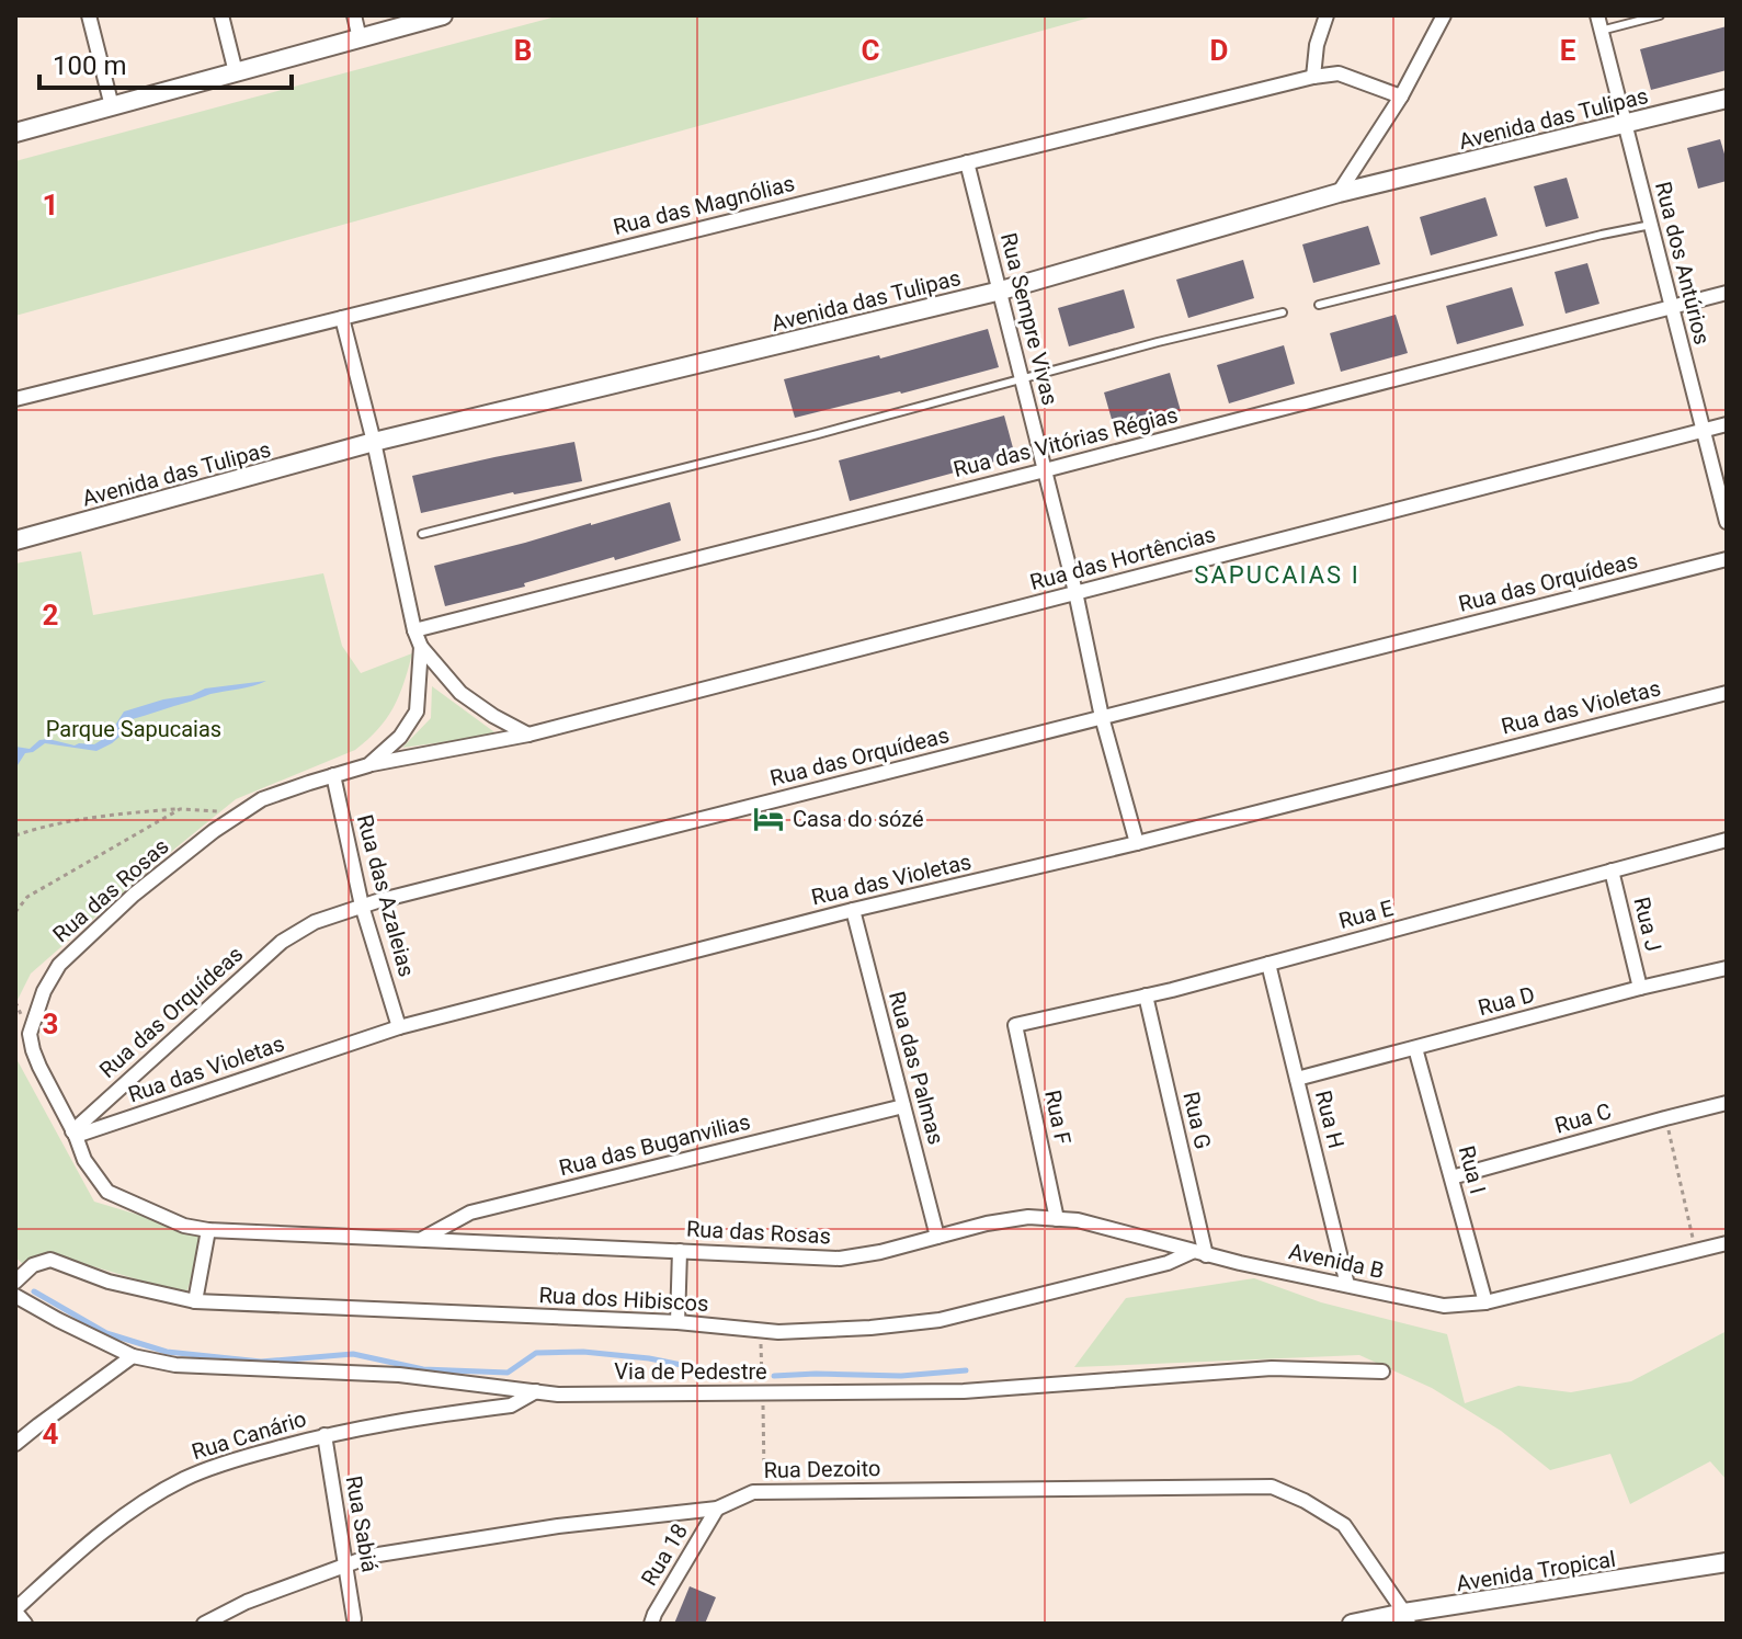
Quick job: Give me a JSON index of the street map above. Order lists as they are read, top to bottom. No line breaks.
{"streets":{"street":["Avenida das Tulipas","Rua das Magnólias","Rua dos Antúrios","Rua Sempre Vivas","Rua das Vitórias Régias","Rua das Hortências","Rua das Orquídeas","Rua das Violetas","Rua das Rosas","Rua das Azaleias","Rua E","Rua J","Rua D","Rua das Palmas","Rua F","Rua C","Rua H","Rua G","Rua das Buganvilias","Rua I","Avenida B","Rua dos Hibiscos","Via de Pedestre","Rua Canário","Rua Dezoito","Rua Sabiá","Rua 18","Avenida Tropical"]},"crossings":[["Avenida das Tulipas","Rua dos Antúrios"],["Avenida das Tulipas","Rua Sempre Vivas"],["Avenida das Tulipas","Rua das Rosas"],["Rua das Magnólias","Rua Sempre Vivas"],["Rua das Magnólias","Rua das Rosas"],["Rua dos Antúrios","Rua das Vitórias Régias"],["Rua dos Antúrios","Rua das Hortências"],["Rua Sempre Vivas","Rua das Vitórias Régias"],["Rua Sempre Vivas","Rua das Hortências"],["Rua Sempre Vivas","Rua das Orquídeas"],["Rua Sempre Vivas","Rua das Violetas"],["Rua das Vitórias Régias","Rua das Rosas"],["Rua das Hortências","Rua das Rosas"],["Rua das Orquídeas","Rua das Violetas"],["Rua das Orquídeas","Rua das Rosas"],["Rua das Orquídeas","Rua das Azaleias"],["Rua das Violetas","Rua das Rosas"],["Rua das Violetas","Rua das Azaleias"],["Rua das Violetas","Rua das Palmas"],["Rua das Rosas","Rua das Azaleias"],["Rua das Rosas","Rua das Palmas"],["Rua das Rosas","Rua das Buganvilias"],["Rua das Rosas","Avenida B"],["Rua E","Rua J"],["Rua E","Rua F"],["Rua E","Rua H"],["Rua E","Rua G"],["Rua J","Rua D"],["Rua D","Rua H"],["Rua D","Rua I"],["Rua das Palmas","Rua das Buganvilias"],["Rua das Palmas","Avenida B"],["Rua F","Avenida B"],["Rua C","Rua I"],["Rua H","Avenida B"],["Rua G","Avenida B"],["Rua I","Avenida B"],["Avenida B","Rua dos Hibiscos"],["Via de Pedestre","Rua Canário"],["Rua Canário","Rua Sabiá"],["Rua Dezoito","Rua Sabiá"],["Rua Dezoito","Rua 18"],["Rua Dezoito","Avenida Tropical"]],"districts":["SAPUCAIAS I"],"parks":["Parque Sapucaias"],"places":{"hotel":["Casa do sózé"]},"scale_bar":"100 m","grid":{"columns":["B","C","D","E"],"rows":["1","2","3","4"]}}
